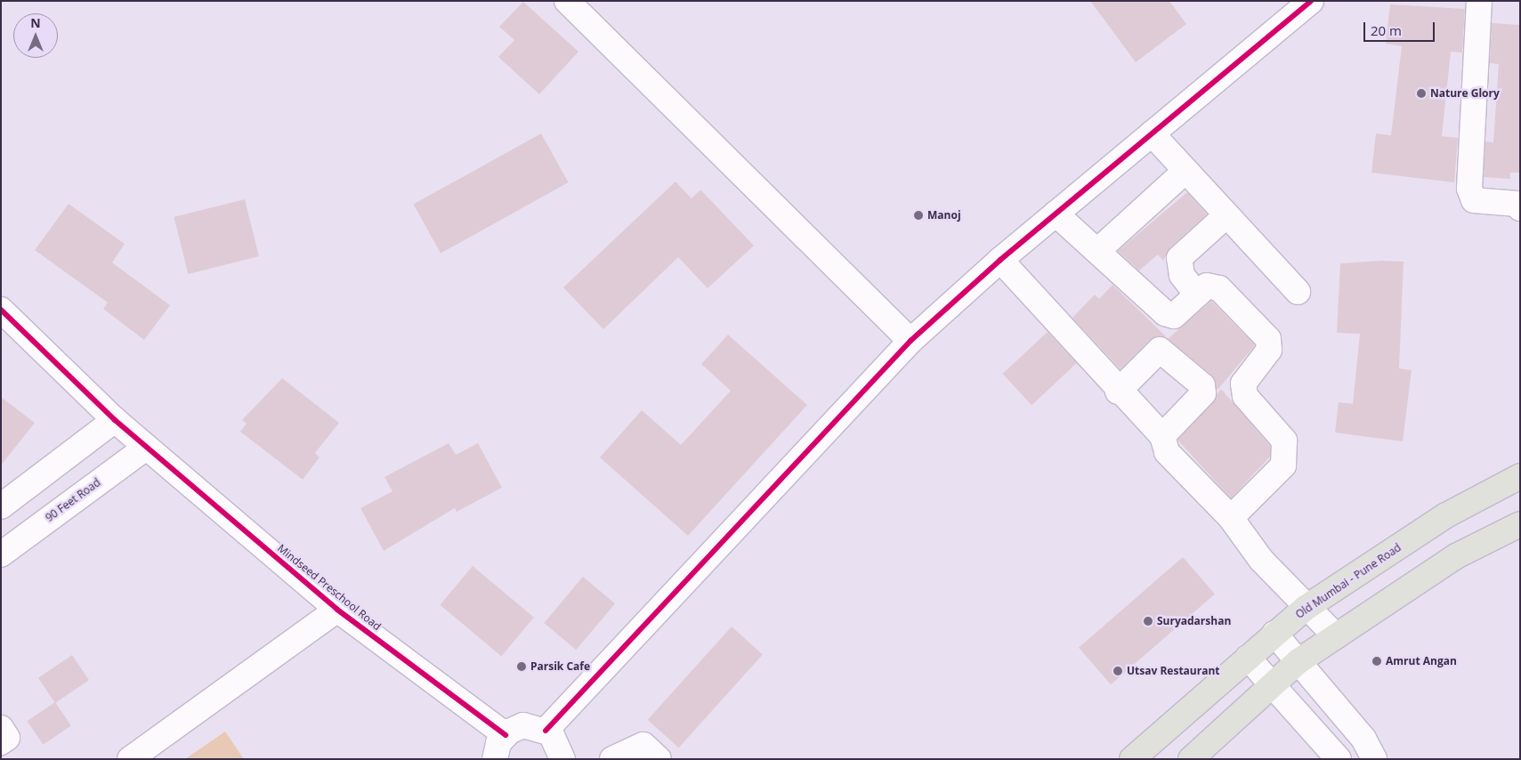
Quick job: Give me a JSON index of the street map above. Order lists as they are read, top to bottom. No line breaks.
{"streets":{"main road":["Old Mumbai - Pune Road"],"street":["90 Feet Road","Mindseed Preschool Road"]},"crossings":[["90 Feet Road","Mindseed Preschool Road"]],"places":["Nature Glory","Manoj","Suryadarshan","Amrut Angan","Parsik Cafe","Utsav Restaurant"],"scale_bar":"20 m","north":"top"}
